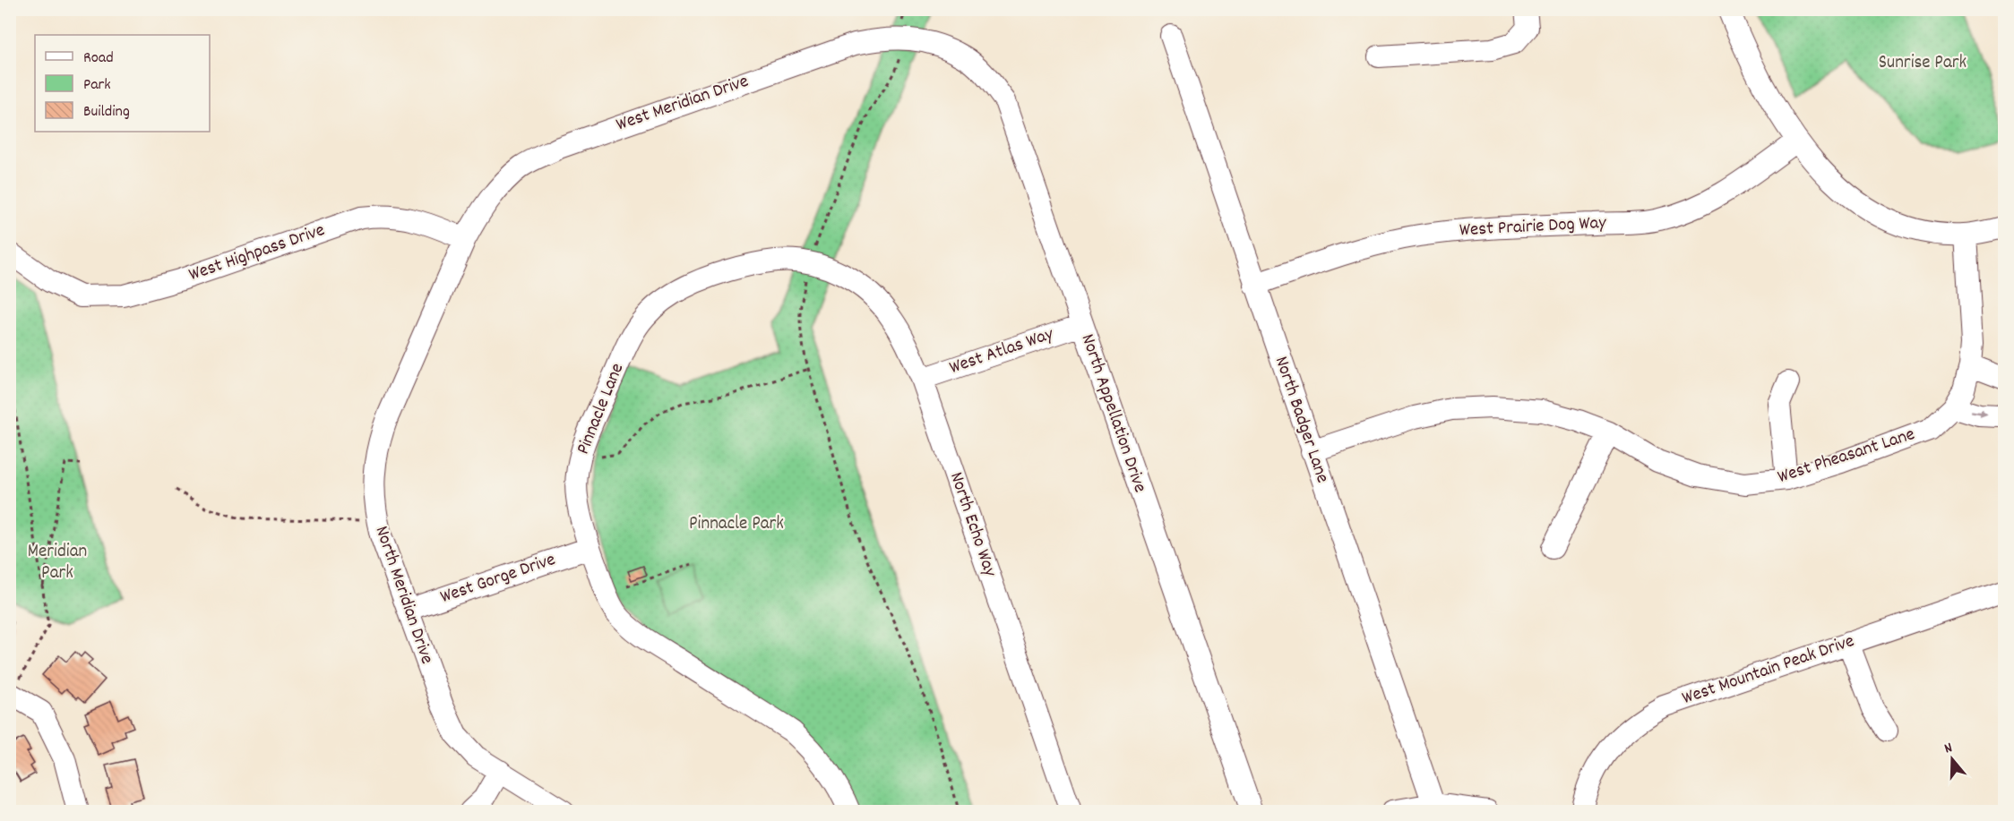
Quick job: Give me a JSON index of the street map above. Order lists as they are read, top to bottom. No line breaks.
{"streets":{"street":["West Meridian Drive","West Prairie Dog Way","West Highpass Drive","West Atlas Way","Pinnacle Lane","North Appellation Drive","North Badger Lane","West Pheasant Lane","North Echo Way","West Gorge Drive","North Meridian Drive","West Mountain Peak Drive"]},"crossings":[["West Meridian Drive","West Highpass Drive"],["West Meridian Drive","North Appellation Drive"],["West Meridian Drive","North Meridian Drive"],["West Prairie Dog Way","North Badger Lane"],["West Highpass Drive","North Meridian Drive"],["West Atlas Way","North Appellation Drive"],["West Atlas Way","North Echo Way"],["Pinnacle Lane","North Echo Way"],["Pinnacle Lane","West Gorge Drive"],["North Badger Lane","West Pheasant Lane"],["West Gorge Drive","North Meridian Drive"]],"parks":["Sunrise Park","Pinnacle Park","Meridian Park"],"legend":["Road","Park","Building"],"north":"top"}
